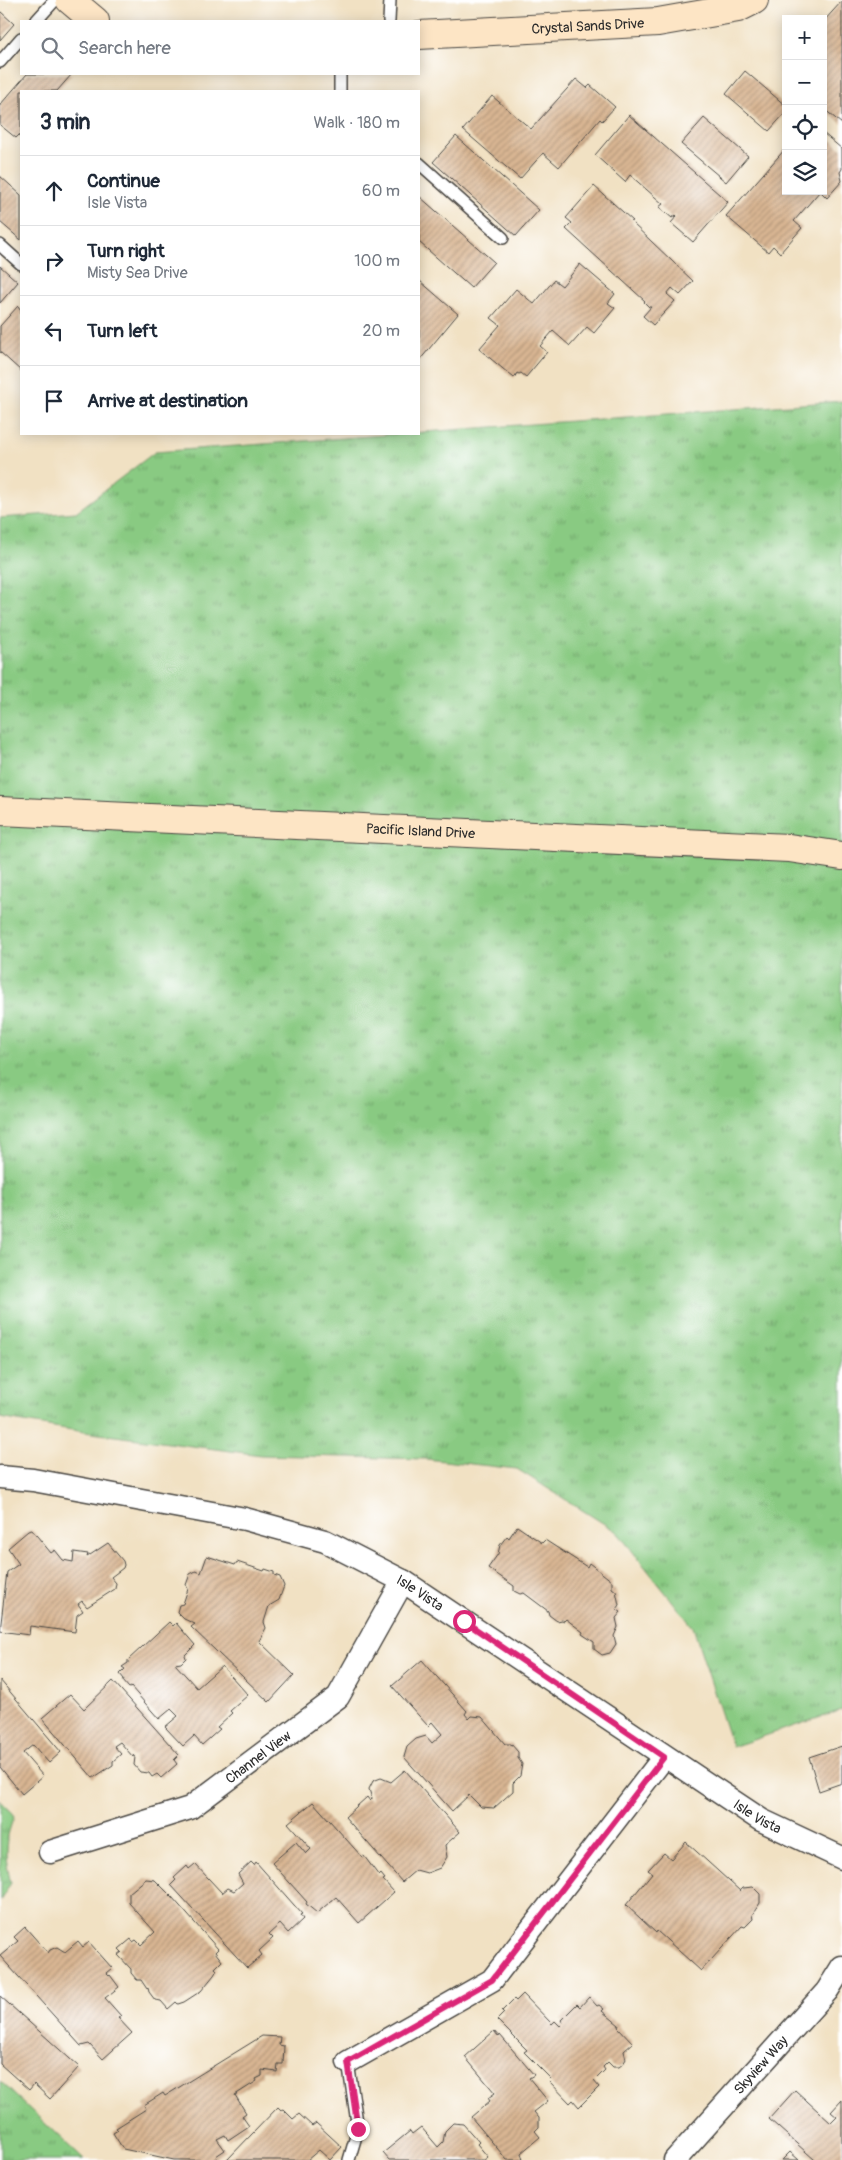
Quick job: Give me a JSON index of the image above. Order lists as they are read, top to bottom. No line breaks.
{"streets":{"main road":["Crystal Sands Drive","Pacific Island Drive"],"street":["Isle Vista","Channel View","Skyview Way"]},"crossings":[["Isle Vista","Channel View"]],"page":{"map_buttons":["+","−"],"search":"Search here","heading":["3 min","Walk · 180 m"],"list":[["Continue","Isle Vista","60 m"],["Turn right","Misty Sea Drive","100 m"],["Turn left","20 m"],"Arrive at destination"]}}
